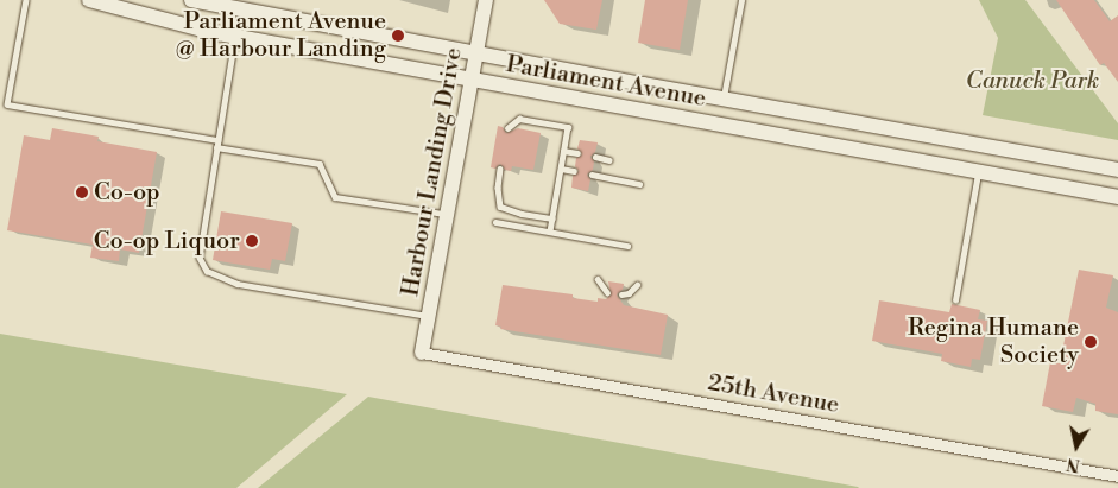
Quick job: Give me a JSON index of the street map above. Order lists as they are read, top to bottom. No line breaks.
{"streets":{"main road":["Parliament Avenue","Harbour Landing Drive"],"street":["25th Avenue"]},"crossings":[["Parliament Avenue","Harbour Landing Drive"],["Harbour Landing Drive","25th Avenue"]],"parks":["Canuck Park"],"places":["Parliament Avenue @ Harbour Landing","Co-op","Co-op Liquor","Regina Humane Society"],"north":"bottom"}
